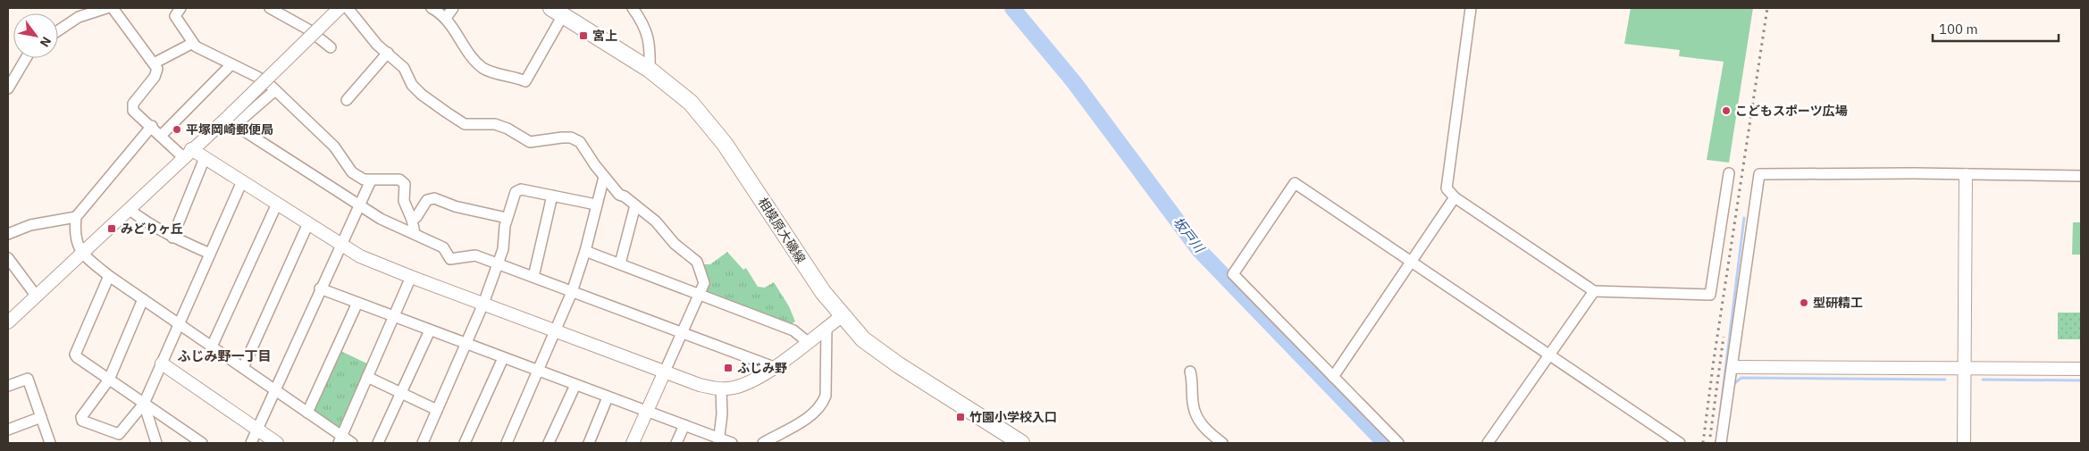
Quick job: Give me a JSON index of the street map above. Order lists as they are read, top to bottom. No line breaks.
{"streets":{"main road":["相模原大磯線"]},"districts":["ふじみ野一丁目"],"water":["坂戸川"],"places":{"transit":["宮上","みどりヶ丘","ふじみ野","竹園小学校入口"],"other":["こどもスポーツ広場","平塚岡崎郵便局","型研精工"]},"scale_bar":"100 m","north":"bottom right"}
